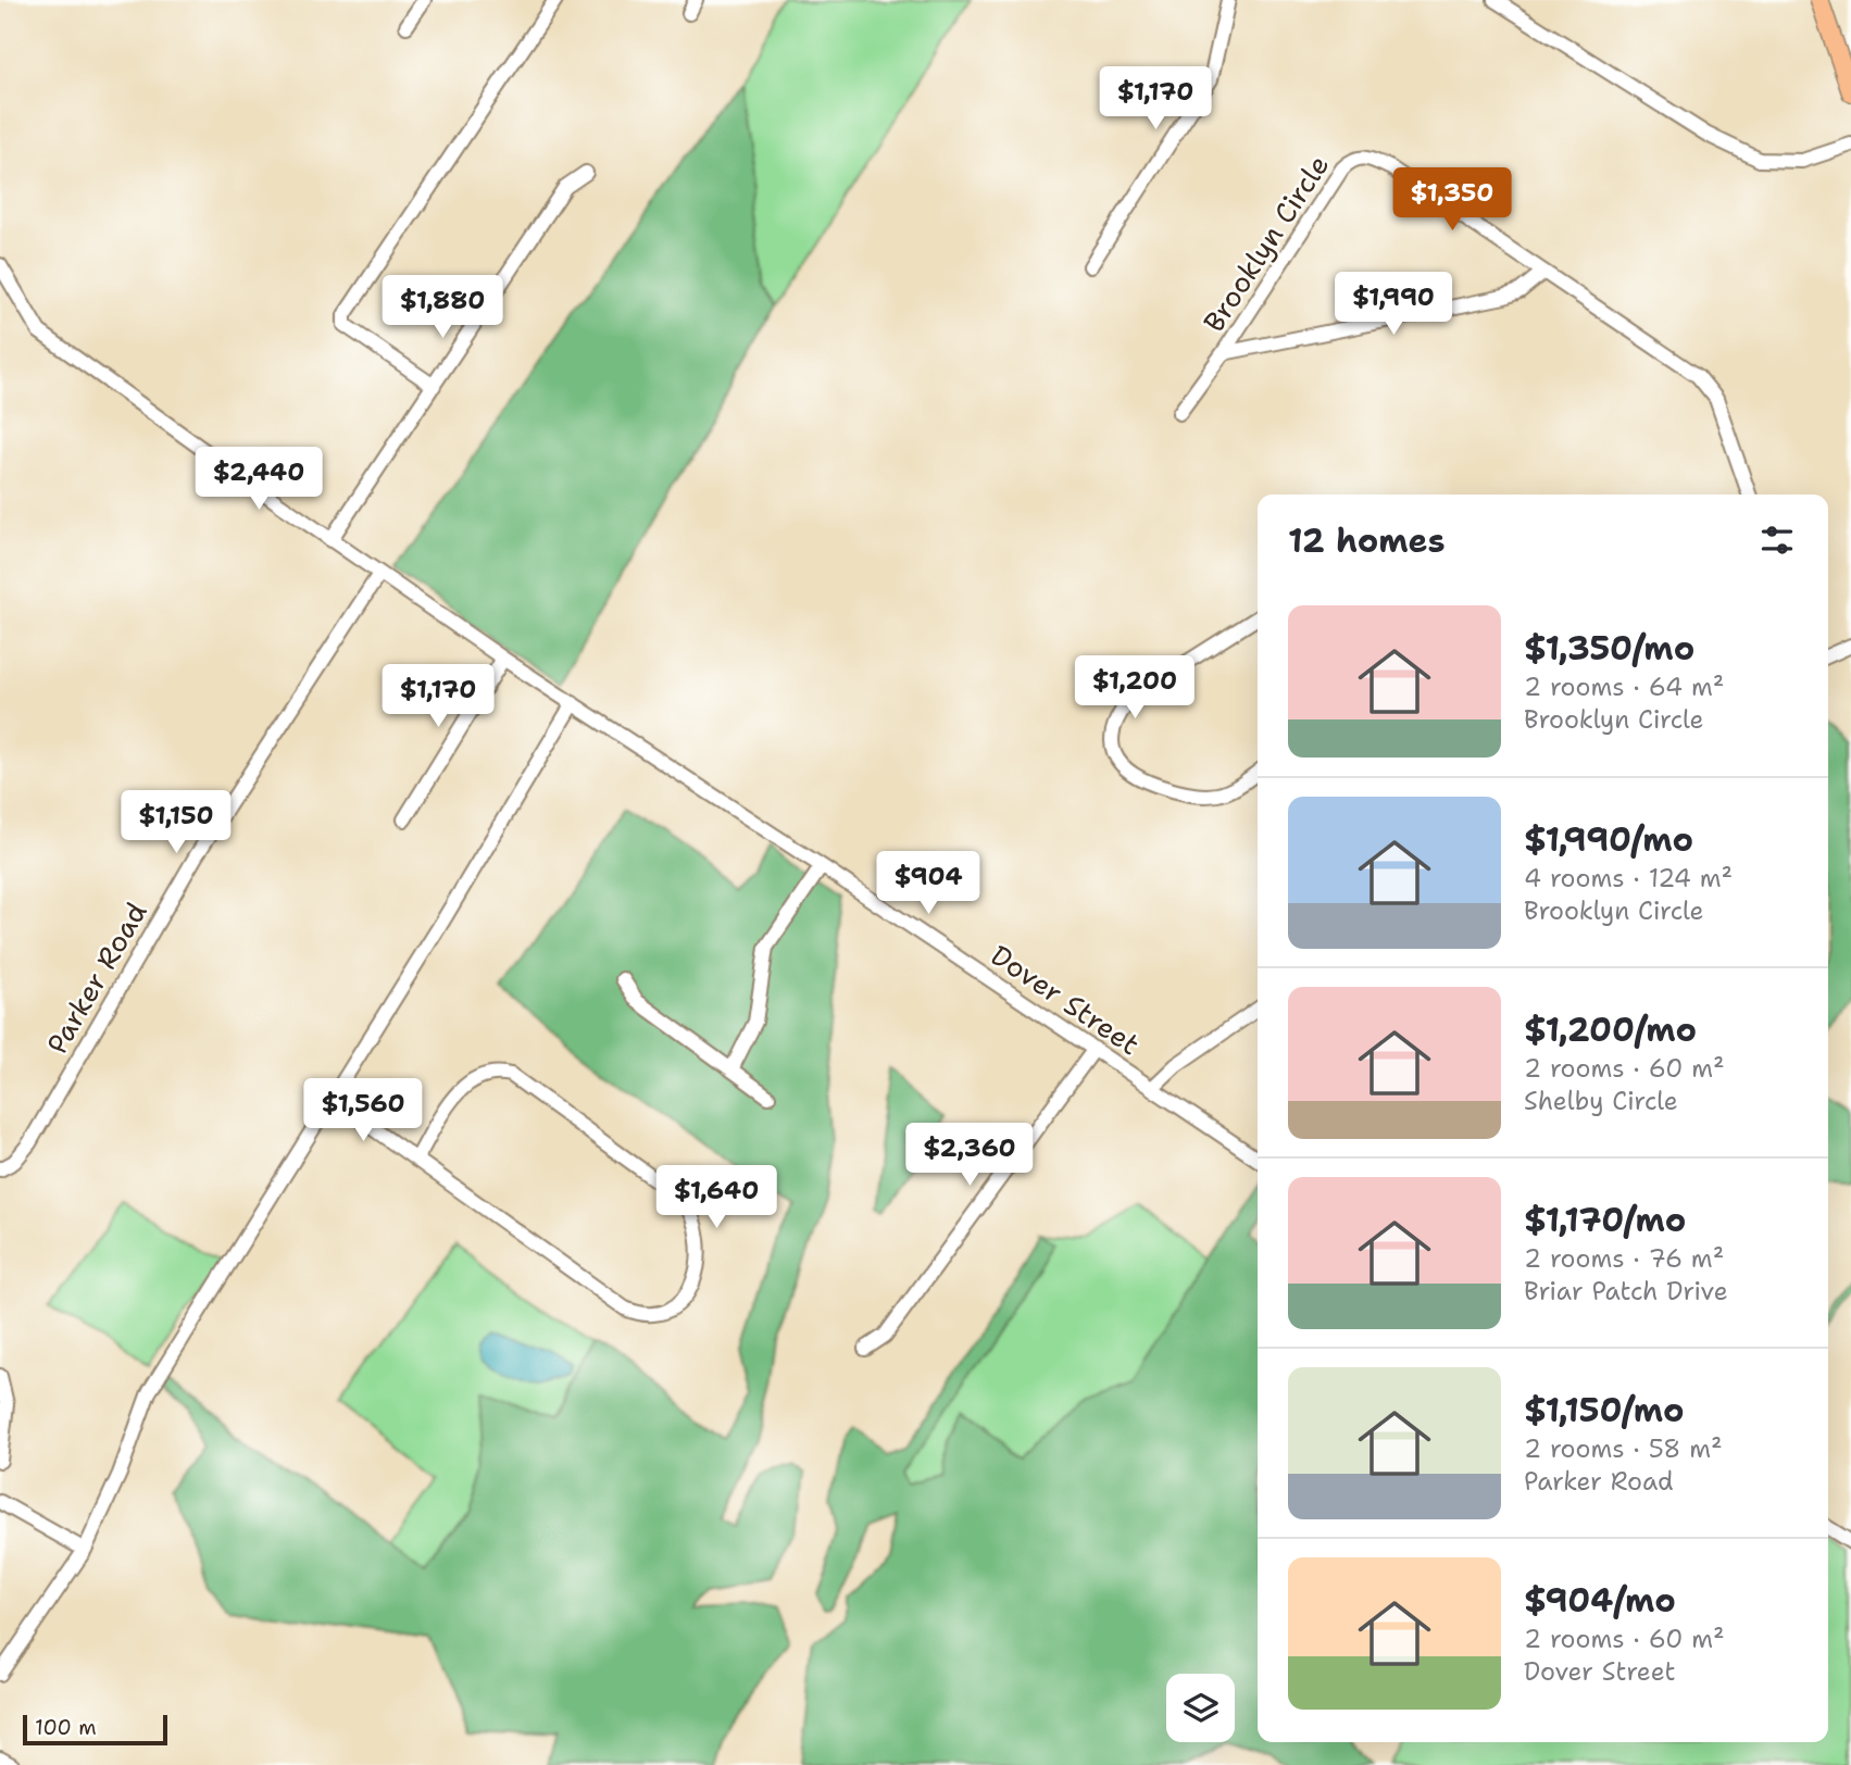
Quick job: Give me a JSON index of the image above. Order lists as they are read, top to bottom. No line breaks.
{"streets":{"street":["Brooklyn Circle","Parker Road","Dover Street"]},"crossings":[["Parker Road","Dover Street"]],"scale_bar":"100 m","page":{"price":["$1,170","$1,350","$1,990","$1,880","$2,440","$1,200","$1,170","$1,150","$904","$1,560","$2,360","$1,640"],"heading":"12 homes","list":[{"name":"$1,350/mo","note":"2 rooms · 64 m² · Brooklyn Circle"},{"name":"$1,990/mo","note":"4 rooms · 124 m² · Brooklyn Circle"},{"name":"$1,200/mo","note":"2 rooms · 60 m² · Shelby Circle"},{"name":"$1,170/mo","note":"2 rooms · 76 m² · Briar Patch Drive"},{"name":"$1,150/mo","note":"2 rooms · 58 m² · Parker Road"},{"name":"$904/mo","note":"2 rooms · 60 m² · Dover Street"}],"scale":"100 m"}}
